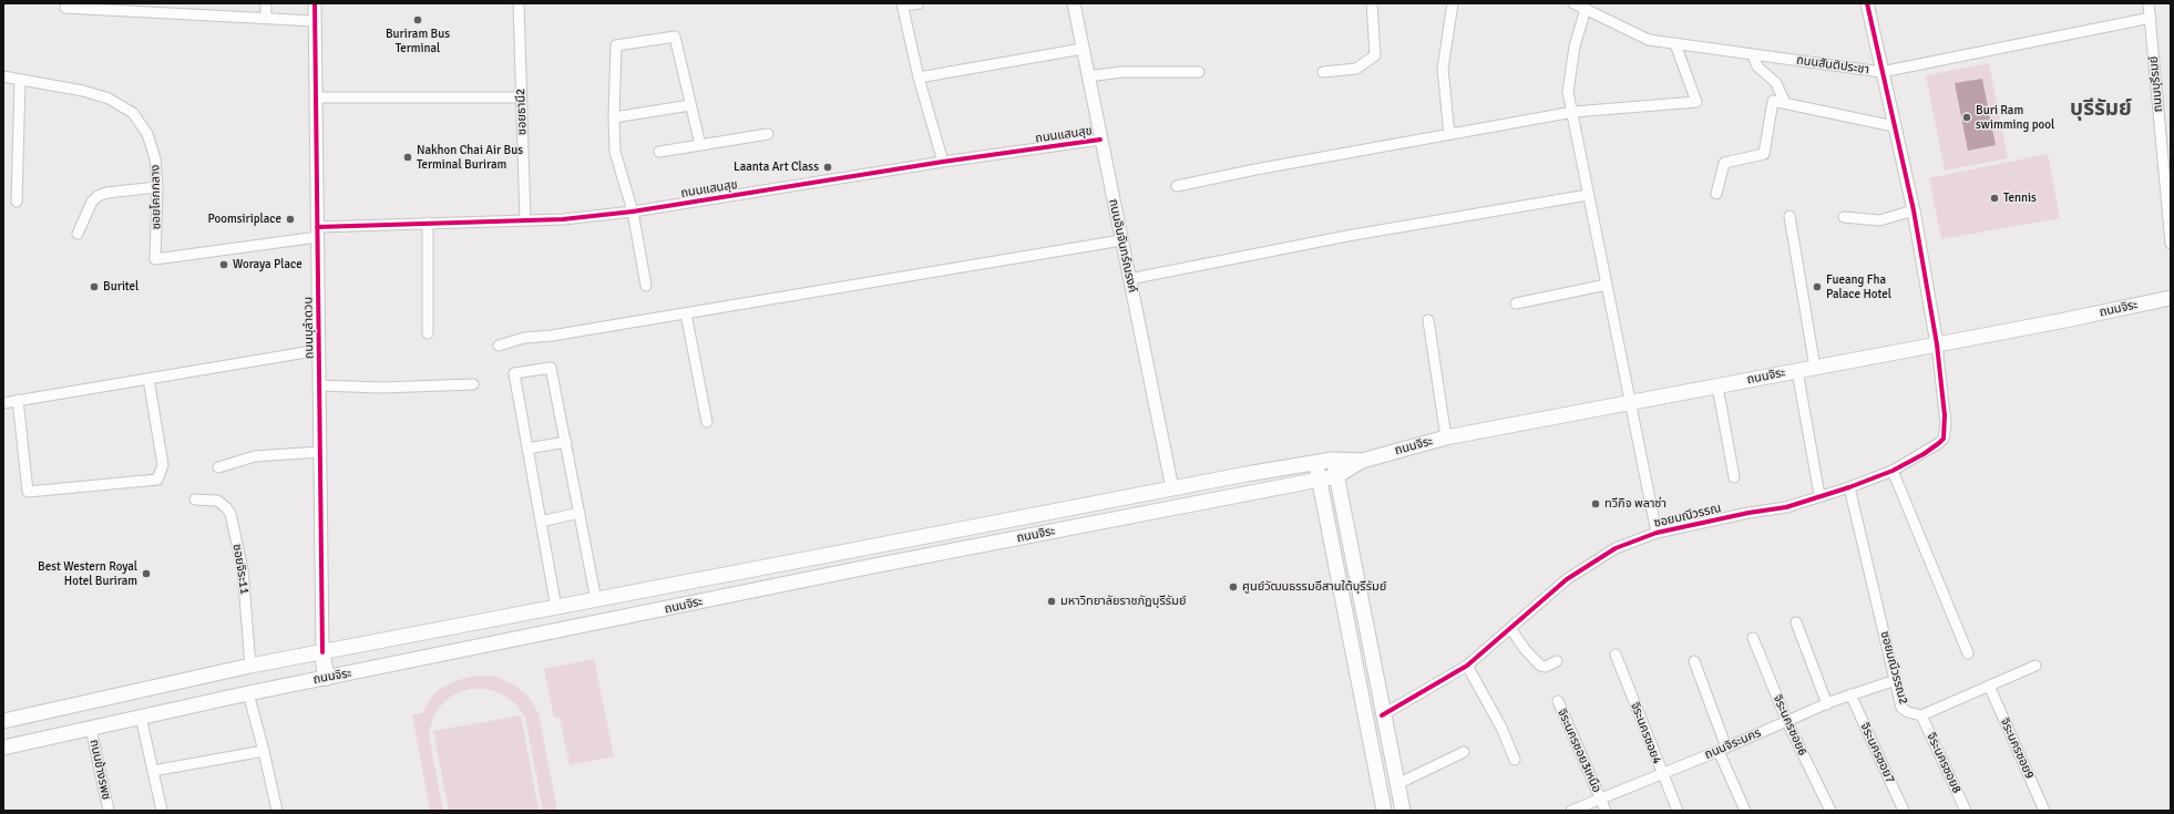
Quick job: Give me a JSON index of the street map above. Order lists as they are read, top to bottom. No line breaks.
{"streets":{"main road":["ถนนจิระ"],"street":["ถนนสันติประชา","ถนนบุรีรมย์","ซอยธานี2","ถนนแสนสุข","ซอยโคกกลาง","ถนนอินจันทร์ณรงค์","ถนนบุลำดวน","ซอยมณีวรรณ","ซอยจิระ11","ซอยมณีวรรณ2","จิระนครซอย6","จิระนครซอย4","ถนนจิระนคร","จิระนครซอย9","จิระนครซอย3เหนือ","จิระนครซอย7","จิระนครซอย8","ถนนข้างรพช"]},"crossings":[["ถนนสันติประชา","ถนนบุรีรมย์"],["ซอยธานี2","ถนนแสนสุข"],["ถนนแสนสุข","ซอยโคกกลาง"],["ถนนแสนสุข","ถนนอินจันทร์ณรงค์"],["ถนนแสนสุข","ถนนบุลำดวน"],["ซอยโคกกลาง","ถนนบุลำดวน"],["ถนนอินจันทร์ณรงค์","ถนนจิระ"],["ถนนจิระ","ถนนบุลำดวน"],["ถนนจิระ","ซอยมณีวรรณ"],["ถนนจิระ","ซอยจิระ11"],["ถนนจิระ","ถนนข้างรพช"],["ซอยมณีวรรณ","ซอยมณีวรรณ2"],["ซอยมณีวรรณ2","ถนนจิระนคร"],["ซอยมณีวรรณ2","จิระนครซอย9"],["ซอยมณีวรรณ2","จิระนครซอย8"],["จิระนครซอย6","ถนนจิระนคร"],["จิระนครซอย4","ถนนจิระนคร"],["ถนนจิระนคร","จิระนครซอย3เหนือ"],["ถนนจิระนคร","จิระนครซอย7"]],"districts":["บุรีรัมย์"],"places":["Buriram Bus Terminal","Buri Ram swimming pool","Nakhon Chai Air Bus Terminal Buriram","Laanta Art Class","Tennis","Poomsiriplace","Woraya Place","Buritel","Fueang Fha Palace Hotel","ทวีกิจ พลาซ่า","Best Western Royal Hotel Buriram","ศูนย์วัฒนธรรมอีสานใต้บุรีรัมย์","มหาวิทยาลัยราชภัฏบุรีรัมย์"]}
